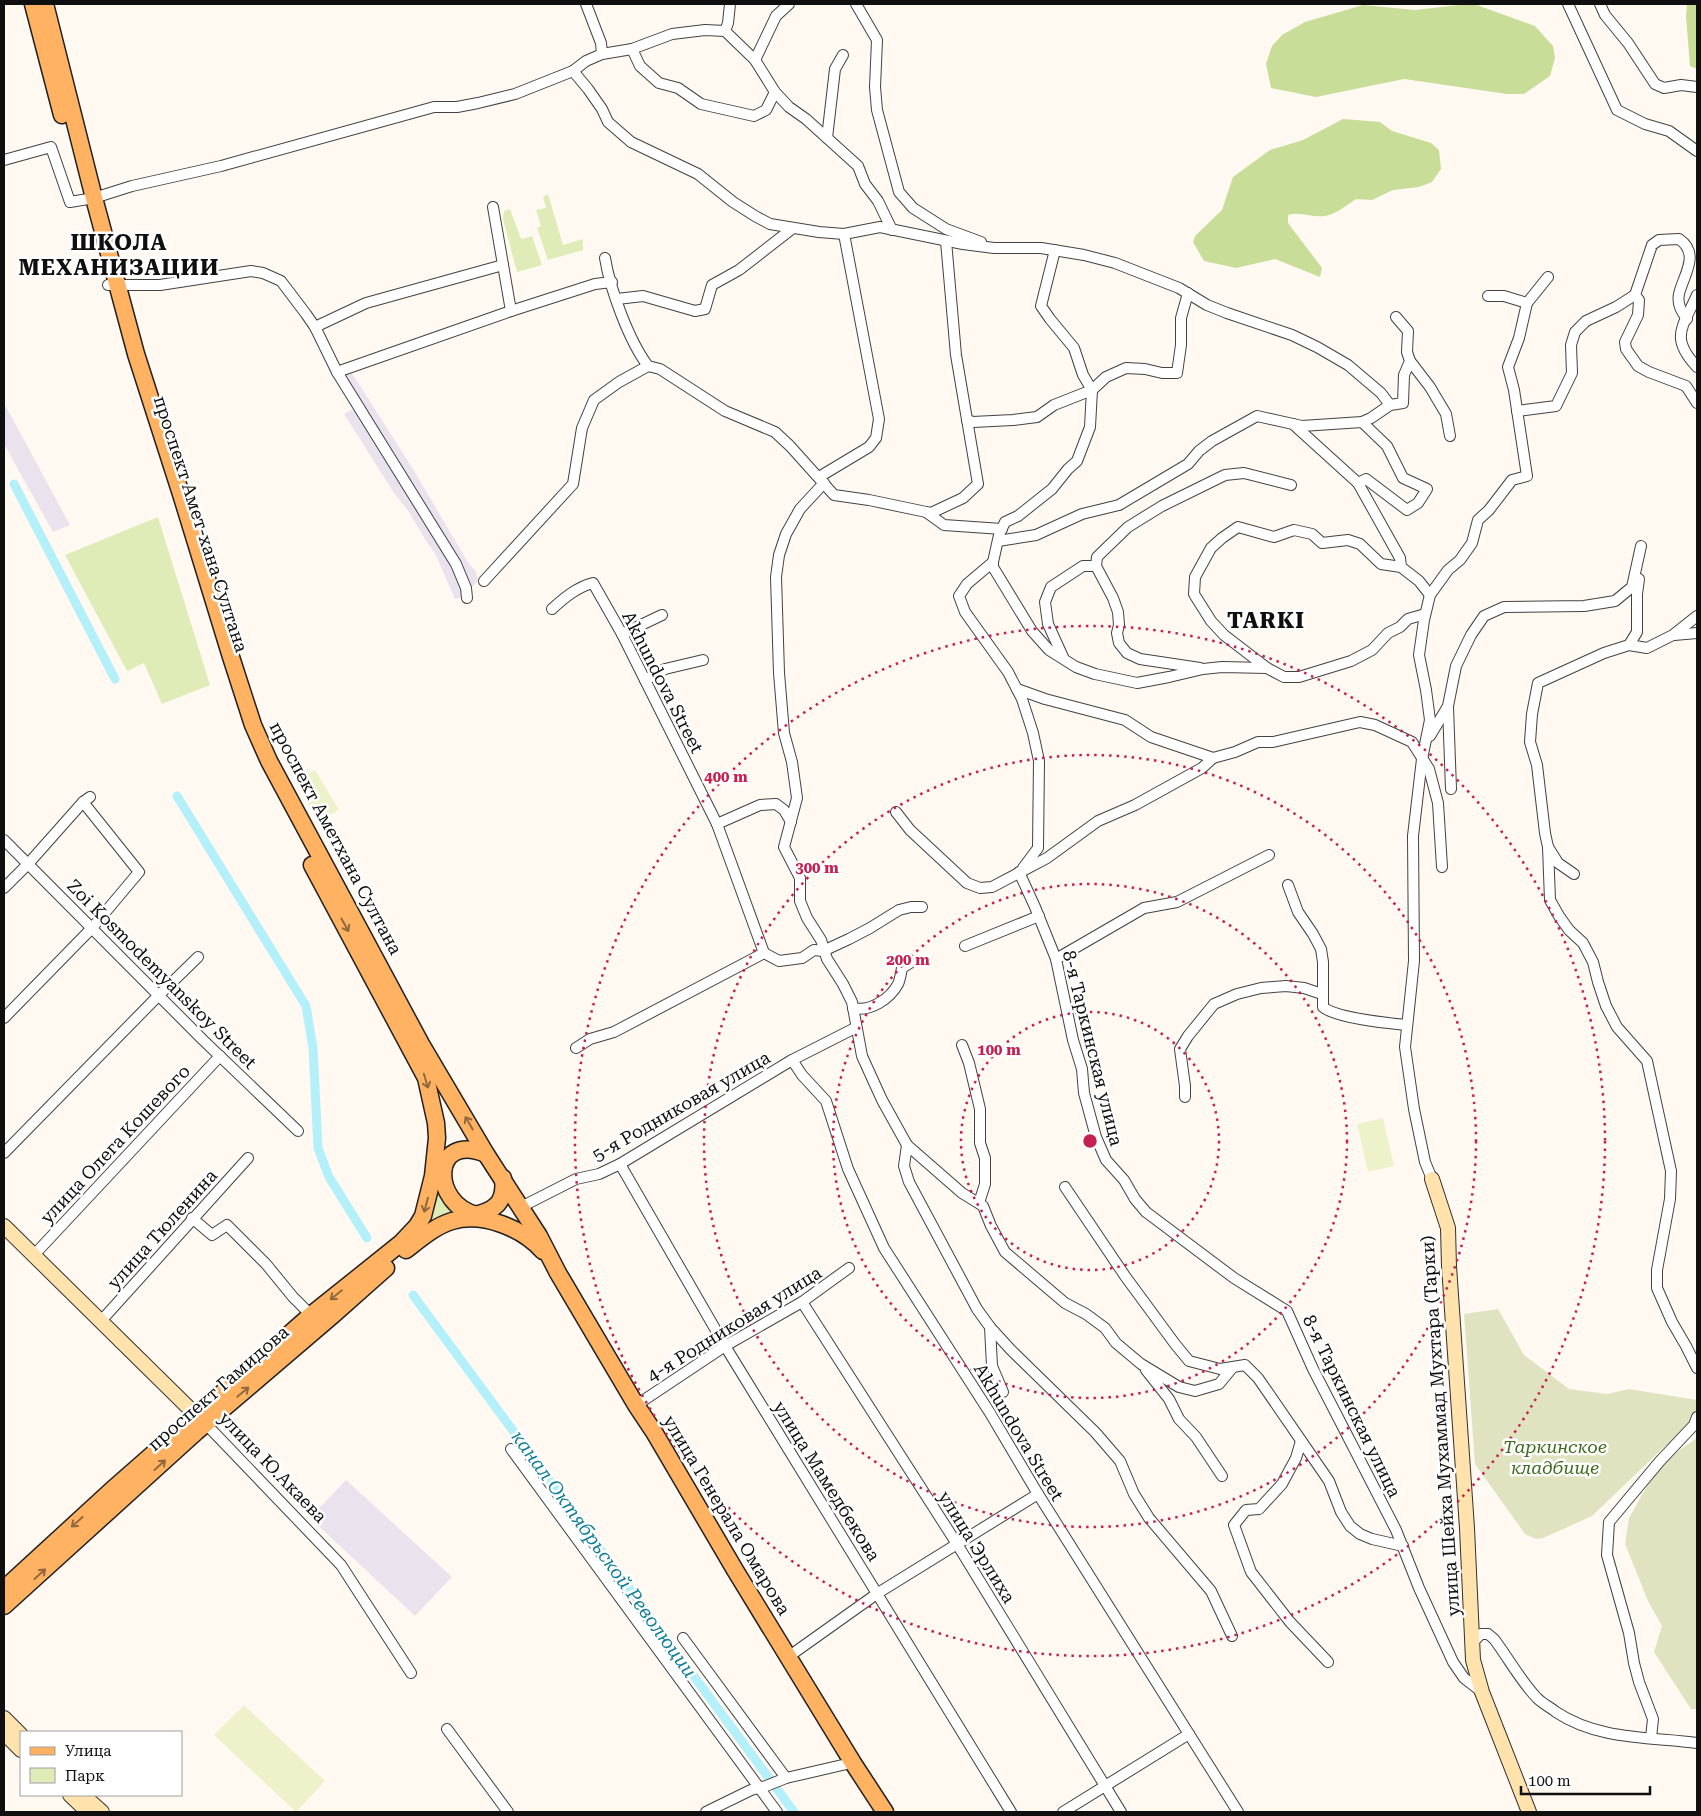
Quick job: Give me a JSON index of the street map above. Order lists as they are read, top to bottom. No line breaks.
{"streets":{"main road":["проспект Аметхана Султана","проспект Гамидова","улица Генерала Омарова"],"street":["Akhundova Street","Zoi Kosmodemyanskoy Street","8-я Таркинская улица","5-я Родниковая улица","улица Олега Кошевого","улица Тюленина","4-я Родниковая улица","улица Шейха Мухаммад Мухтара (Тарки)","улица Ю.Акаева","улица Мамедбекова","улица Эрлиха"]},"crossings":[["Akhundova Street","5-я Родниковая улица"],["Zoi Kosmodemyanskoy Street","улица Олега Кошевого"],["8-я Таркинская улица","улица Шейха Мухаммад Мухтара (Тарки)"],["5-я Родниковая улица","улица Мамедбекова"],["5-я Родниковая улица","улица Генерала Омарова"],["улица Олега Кошевого","улица Ю.Акаева"],["улица Тюленина","улица Ю.Акаева"],["4-я Родниковая улица","улица Мамедбекова"],["4-я Родниковая улица","улица Генерала Омарова"],["4-я Родниковая улица","улица Эрлиха"],["проспект Гамидова","улица Ю.Акаева"],["проспект Гамидова","улица Генерала Омарова"]],"districts":["ШКОЛА МЕХАНИЗАЦИИ","TARKI"],"water":["канал Октябрьской Революции"],"parks":["Таркинское кладбище"],"legend":["Улица","Парк"],"scale_bar":"100 m","rings":["400 m","300 m","200 m","100 m"]}
